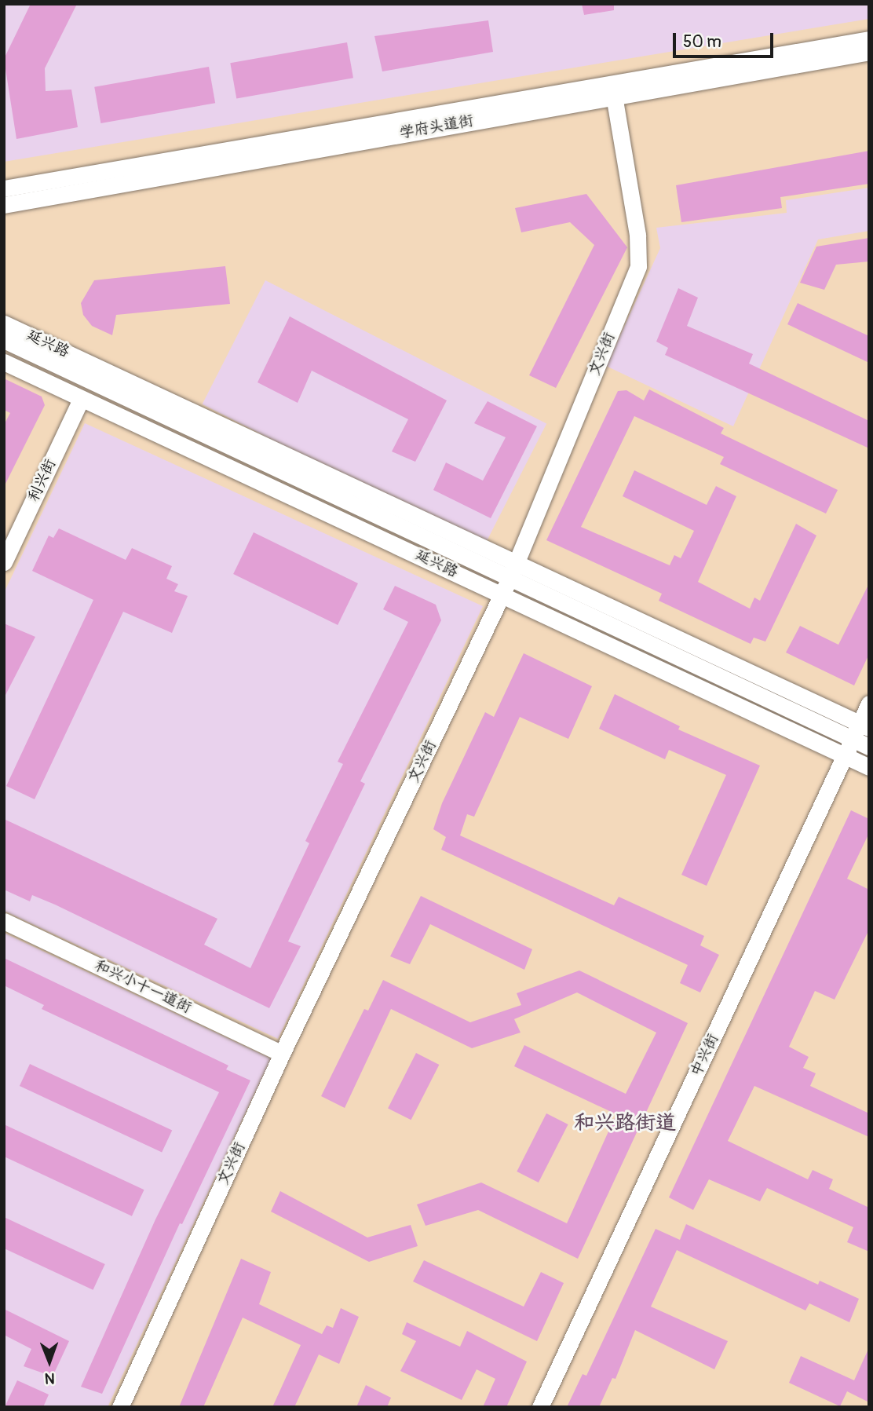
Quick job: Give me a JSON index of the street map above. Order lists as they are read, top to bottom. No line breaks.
{"streets":{"main road":["学府头道街","延兴路","文兴街","利兴街","和兴小十一道街","中兴街"]},"crossings":[["学府头道街","文兴街"],["延兴路","文兴街"],["延兴路","利兴街"],["延兴路","中兴街"],["文兴街","和兴小十一道街"]],"districts":["和兴路街道"],"scale_bar":"50 m","north":"bottom"}
